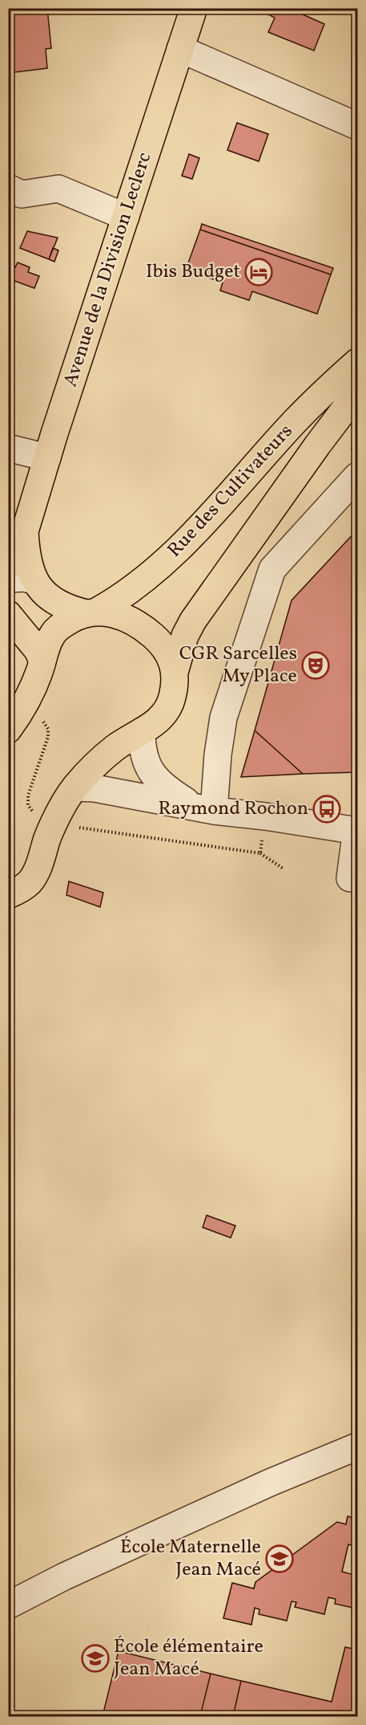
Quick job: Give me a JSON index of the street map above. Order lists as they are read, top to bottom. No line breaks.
{"streets":{"main road":["Avenue de la Division Leclerc","Rue des Cultivateurs"]},"crossings":[["Avenue de la Division Leclerc","Rue des Cultivateurs"]],"places":{"hotel":["Ibis Budget"],"theatre":["CGR Sarcelles My Place"],"bus stop":["Raymond Rochon"],"school or university":["École Maternelle Jean Macé","École élémentaire Jean Macé"]}}
